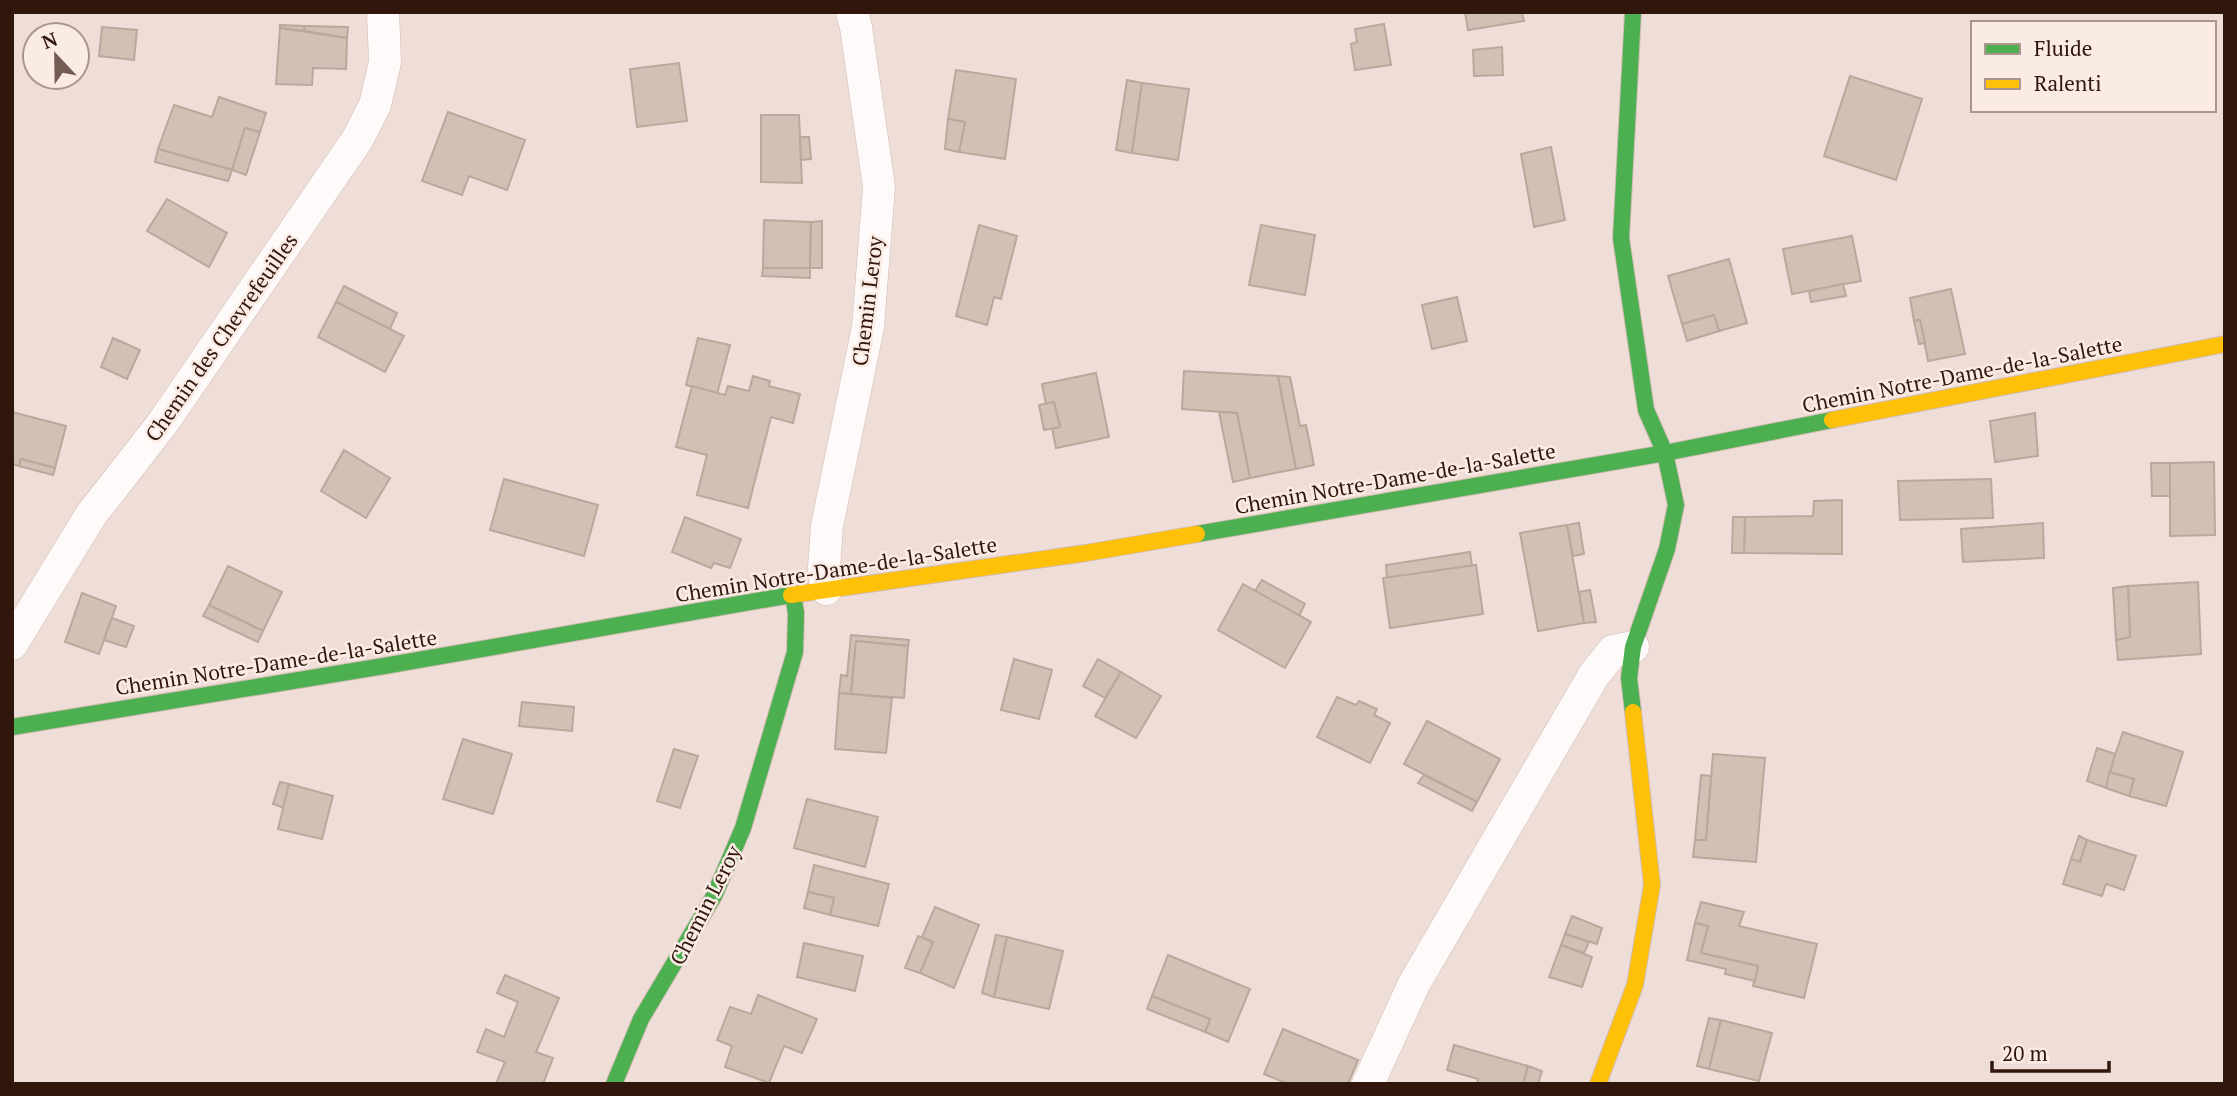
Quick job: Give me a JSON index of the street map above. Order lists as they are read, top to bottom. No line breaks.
{"streets":{"street":["Chemin Leroy","Chemin des Chevrefeuilles","Chemin Notre-Dame-de-la-Salette"]},"crossings":[["Chemin Leroy","Chemin Notre-Dame-de-la-Salette"]],"legend":["Fluide","Ralenti"],"scale_bar":"20 m","north":"top"}
